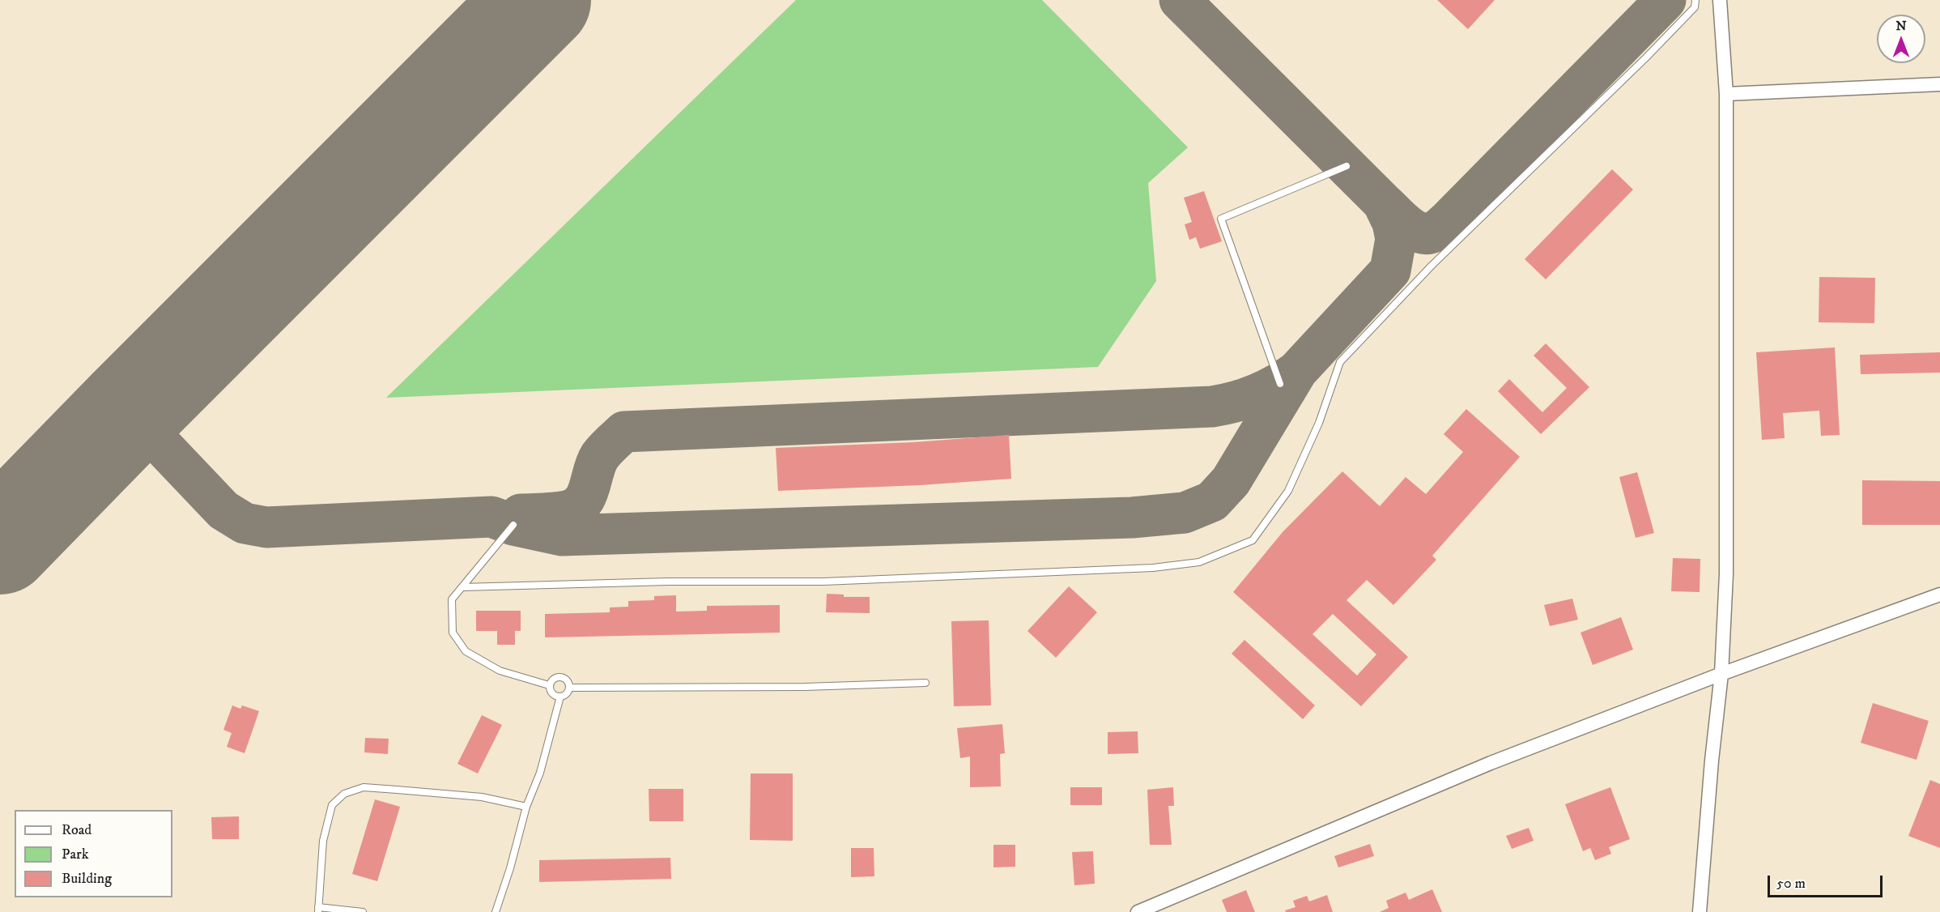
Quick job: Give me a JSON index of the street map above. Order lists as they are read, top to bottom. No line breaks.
{"legend":["Road","Park","Building"],"scale_bar":"50 m","north":"top"}
